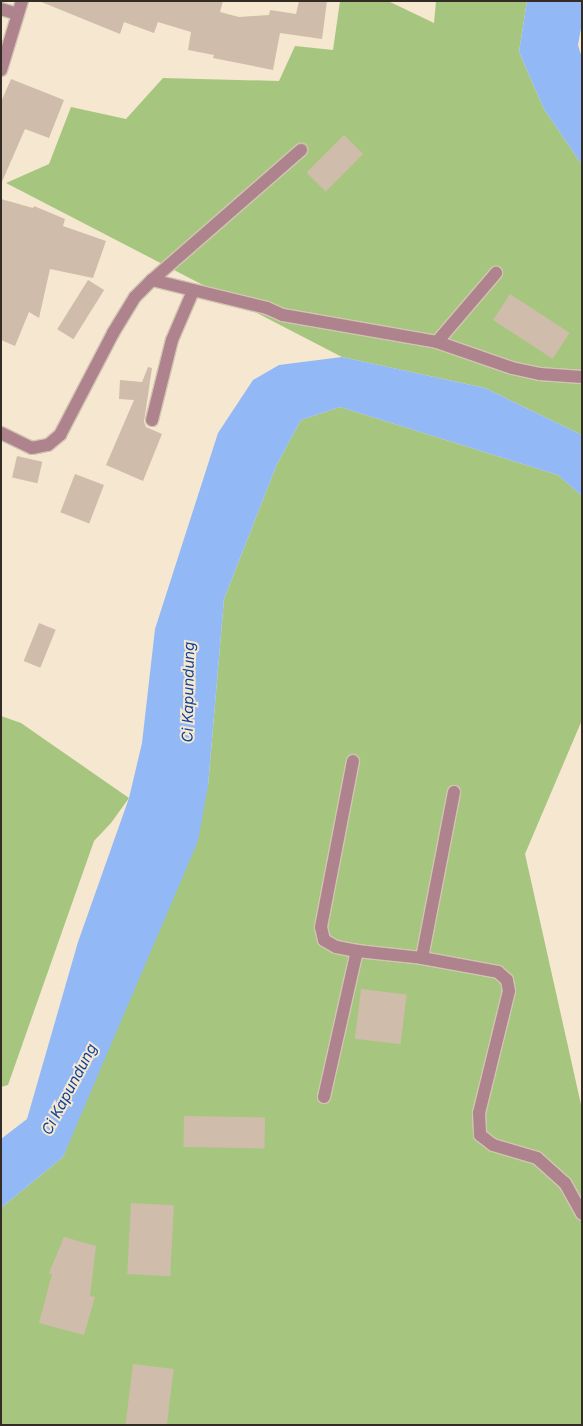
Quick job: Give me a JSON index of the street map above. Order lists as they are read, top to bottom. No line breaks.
{"water":["Ci Kapundung"]}
